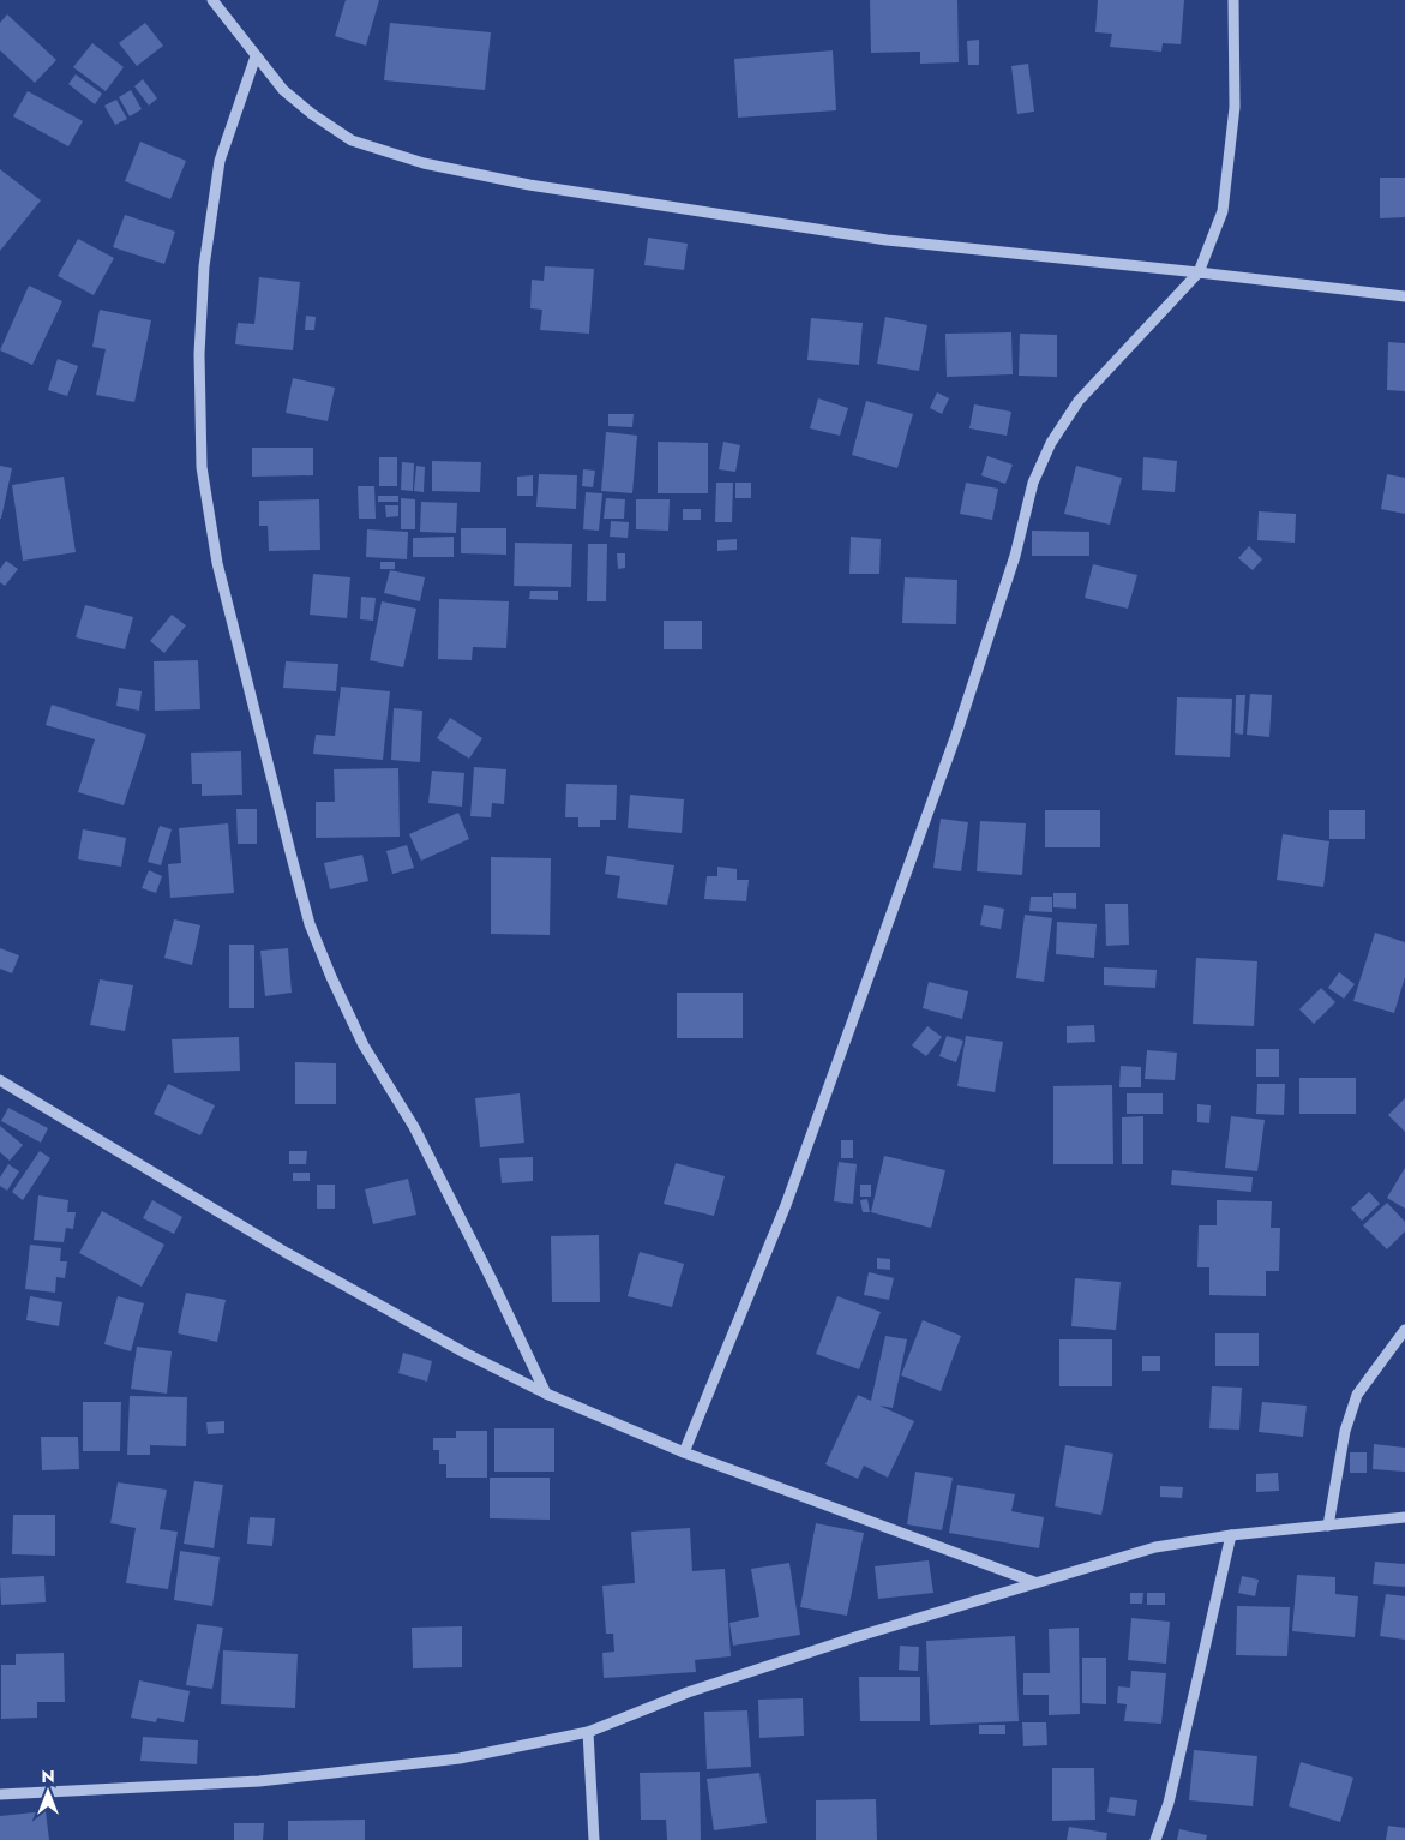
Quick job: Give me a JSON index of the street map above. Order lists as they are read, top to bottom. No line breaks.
{"north":"top"}
